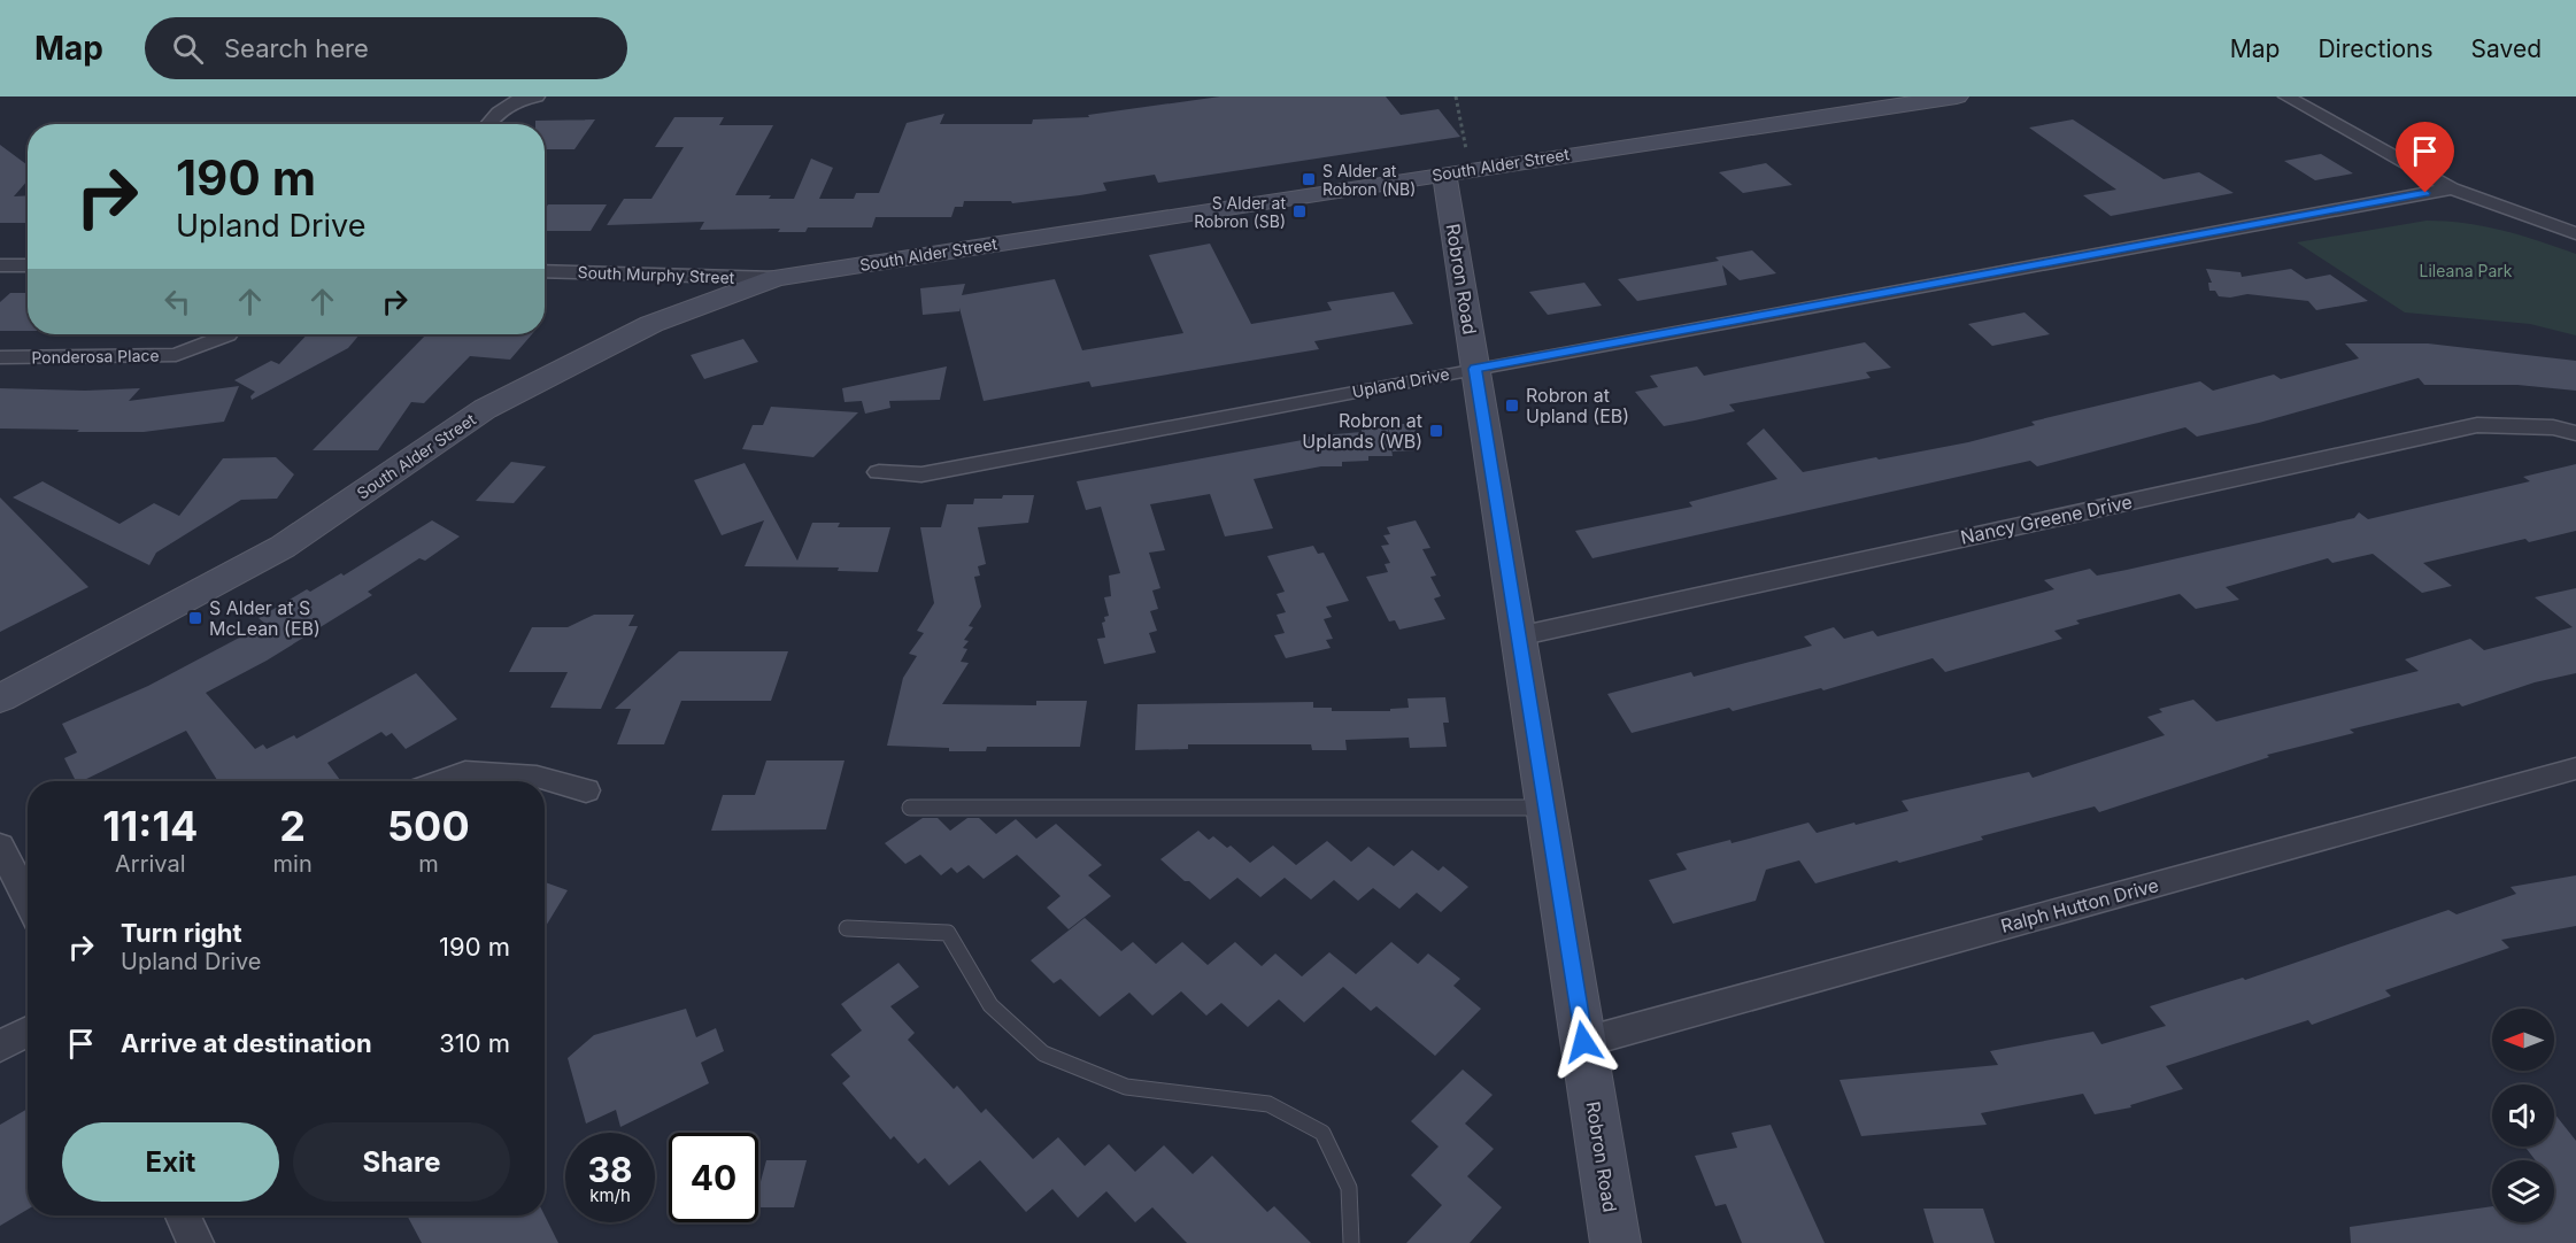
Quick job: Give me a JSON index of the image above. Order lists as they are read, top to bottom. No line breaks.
{"streets":{"street":["South Alder Street","South Murphy Street","Robron Road","Ponderosa Place","Upland Drive","Nancy Greene Drive","Ralph Hutton Drive"]},"crossings":[["South Alder Street","South Murphy Street"],["South Alder Street","Robron Road"],["Robron Road","Upland Drive"],["Robron Road","Nancy Greene Drive"],["Robron Road","Ralph Hutton Drive"]],"parks":["Lileana Park"],"places":{"transit":["S Alder at Robron (NB)","S Alder at Robron (SB)","Robron at Upland (EB)","Robron at Uplands (WB)","S Alder at S McLean (EB)"]},"north":"left","page":{"header":"Map","search":"Search here","nav":["Map","Directions","Saved"],"turn":["190 m","Upland Drive"],"eta":["11:14","Arrival","2","min","500","m"],"list":[{"name":"Turn right","note":"Upland Drive","value":"190 m"},{"name":"Arrive at destination","value":"310 m"}],"buttons":["Exit","Share"],"speed":"38 km/h","limit":"40"}}
